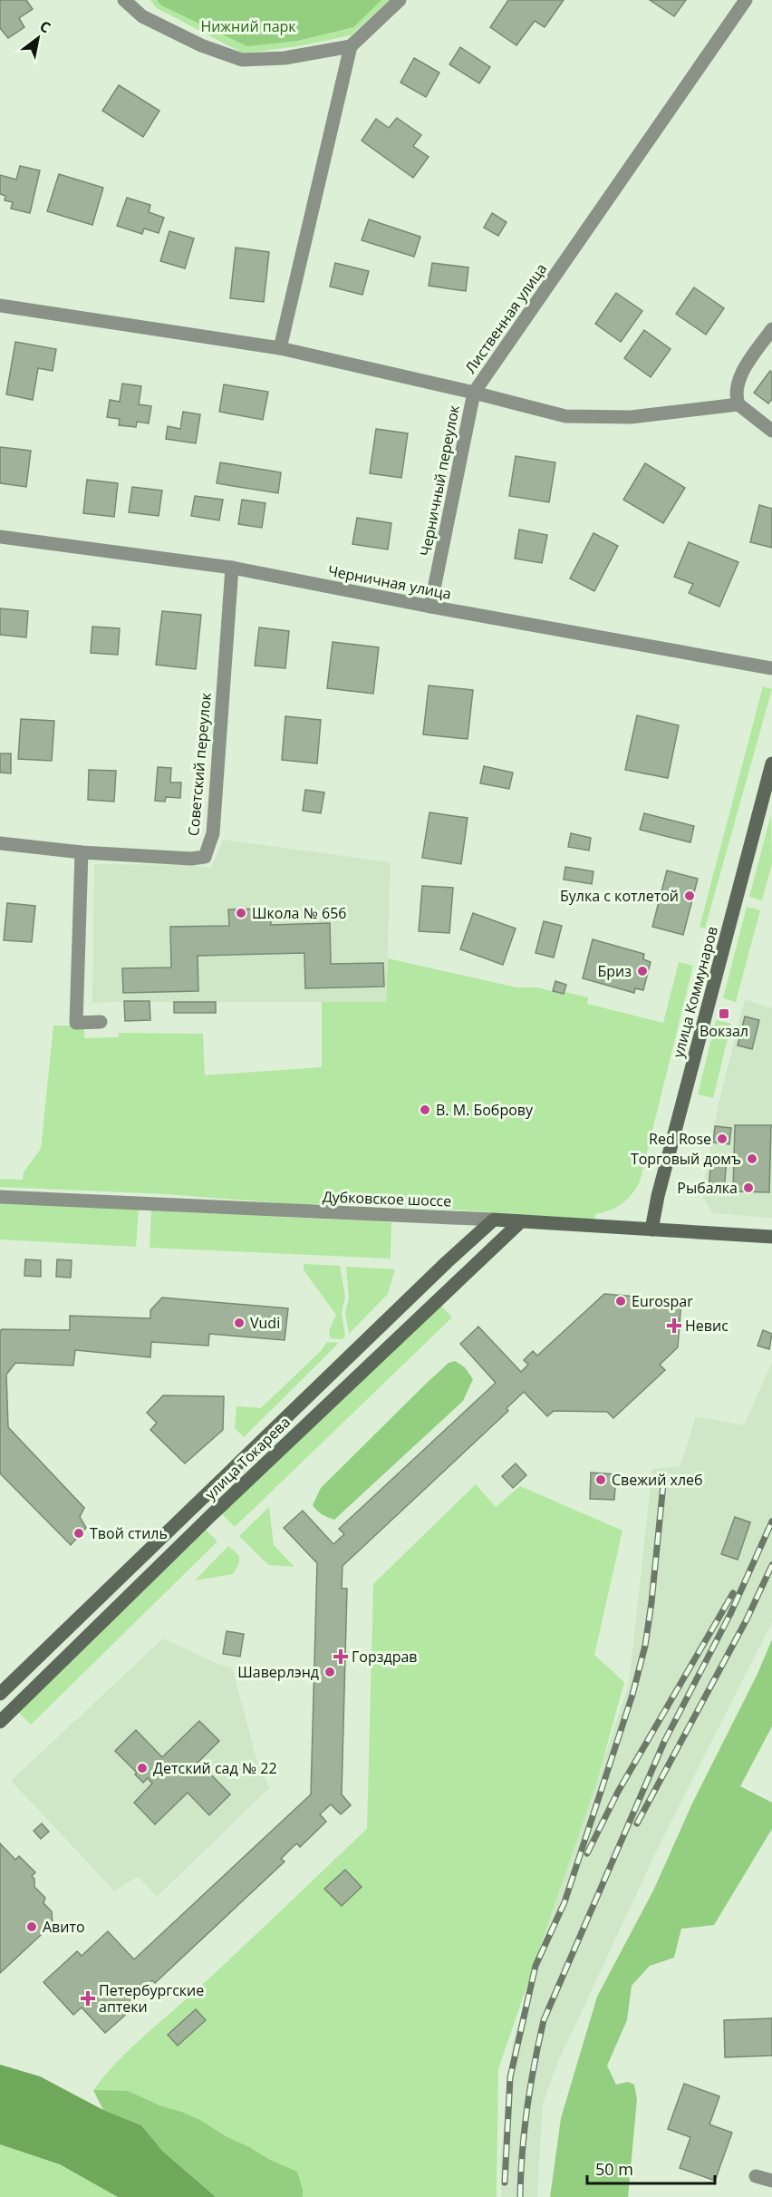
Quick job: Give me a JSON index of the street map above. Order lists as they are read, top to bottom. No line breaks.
{"streets":{"main road":["улица Коммунаров","Дубковское шоссе","улица Токарева"],"street":["Лиственная улица","Черничный переулок","Черничная улица","Советский переулок"]},"crossings":[["Лиственная улица","Черничный переулок"],["Черничный переулок","Черничная улица"],["Черничная улица","Советский переулок"],["улица Коммунаров","Дубковское шоссе"],["Дубковское шоссе","улица Токарева"]],"parks":["Нижний парк"],"places":{"other":["Булка с котлетой","Школа № 656","Бриз","В. М. Боброву","Red Rose","Торговый домъ","Рыбалка","Eurospar","Vudi","Свежий хлеб","Твой стиль","Шаверлэнд","Детский сад № 22","Авито"],"transit":["Вокзал"],"health":["Невис","Горздрав","Петербургские аптеки"]},"scale_bar":"50 m","north":"top right"}
